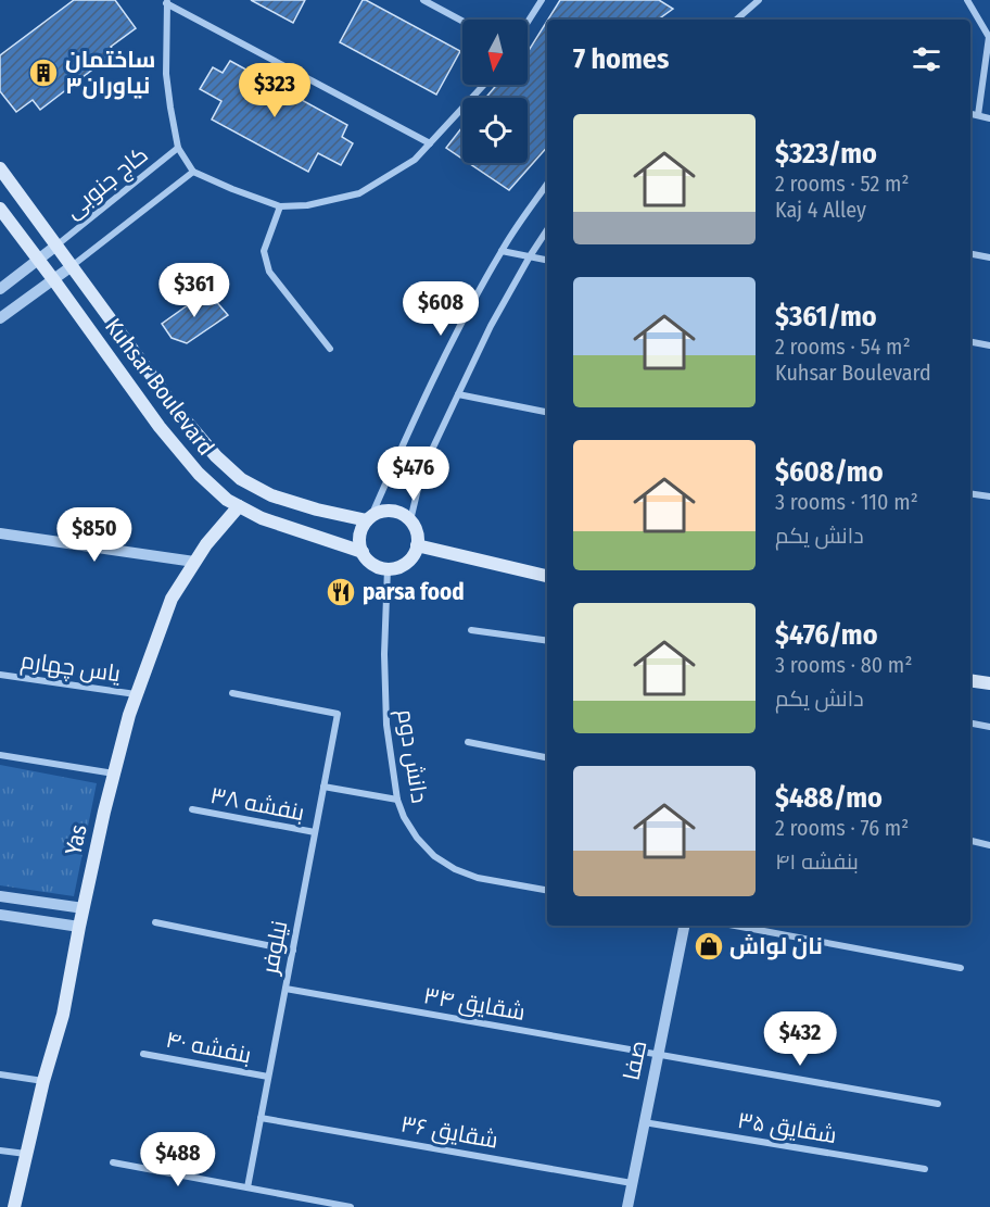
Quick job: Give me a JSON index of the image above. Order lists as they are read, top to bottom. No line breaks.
{"streets":{"main road":["Kuhsar Boulevard","Yas"],"street":["کاج جنوبی","یاس چهارم","دانش دوم","بنفشه ۳۸","نیلوفر","شقایق ۳۴","بنفشه ۴۰","صفا","شقایق ۳۵","شقایق ۳۶"]},"crossings":[["کاج جنوبی","Kuhsar Boulevard"],["Kuhsar Boulevard","دانش دوم"],["Kuhsar Boulevard","Yas"],["یاس چهارم","Yas"],["بنفشه ۳۸","نیلوفر"],["نیلوفر","شقایق ۳۴"],["نیلوفر","بنفشه ۴۰"],["نیلوفر","شقایق ۳۶"],["شقایق ۳۴","صفا"],["صفا","شقایق ۳۵"],["صفا","شقایق ۳۶"]],"places":{"building":["ساختمان نیاوران۳"],"restaurant":["parsa food"],"shop":["نان لواش"]},"north":"bottom","page":{"heading":"7 homes","price":["$323","$361","$608","$476","$850","$432","$488"],"list":[{"name":"$323/mo","note":"2 rooms · 52 m² · Kaj 4 Alley"},{"name":"$361/mo","note":"2 rooms · 54 m² · Kuhsar Boulevard"},{"name":"$608/mo","note":"3 rooms · 110 m² · دانش یکم"},{"name":"$476/mo","note":"3 rooms · 80 m² · دانش یکم"},{"name":"$488/mo","note":"2 rooms · 76 m² · بنفشه ۴۱"}]}}
